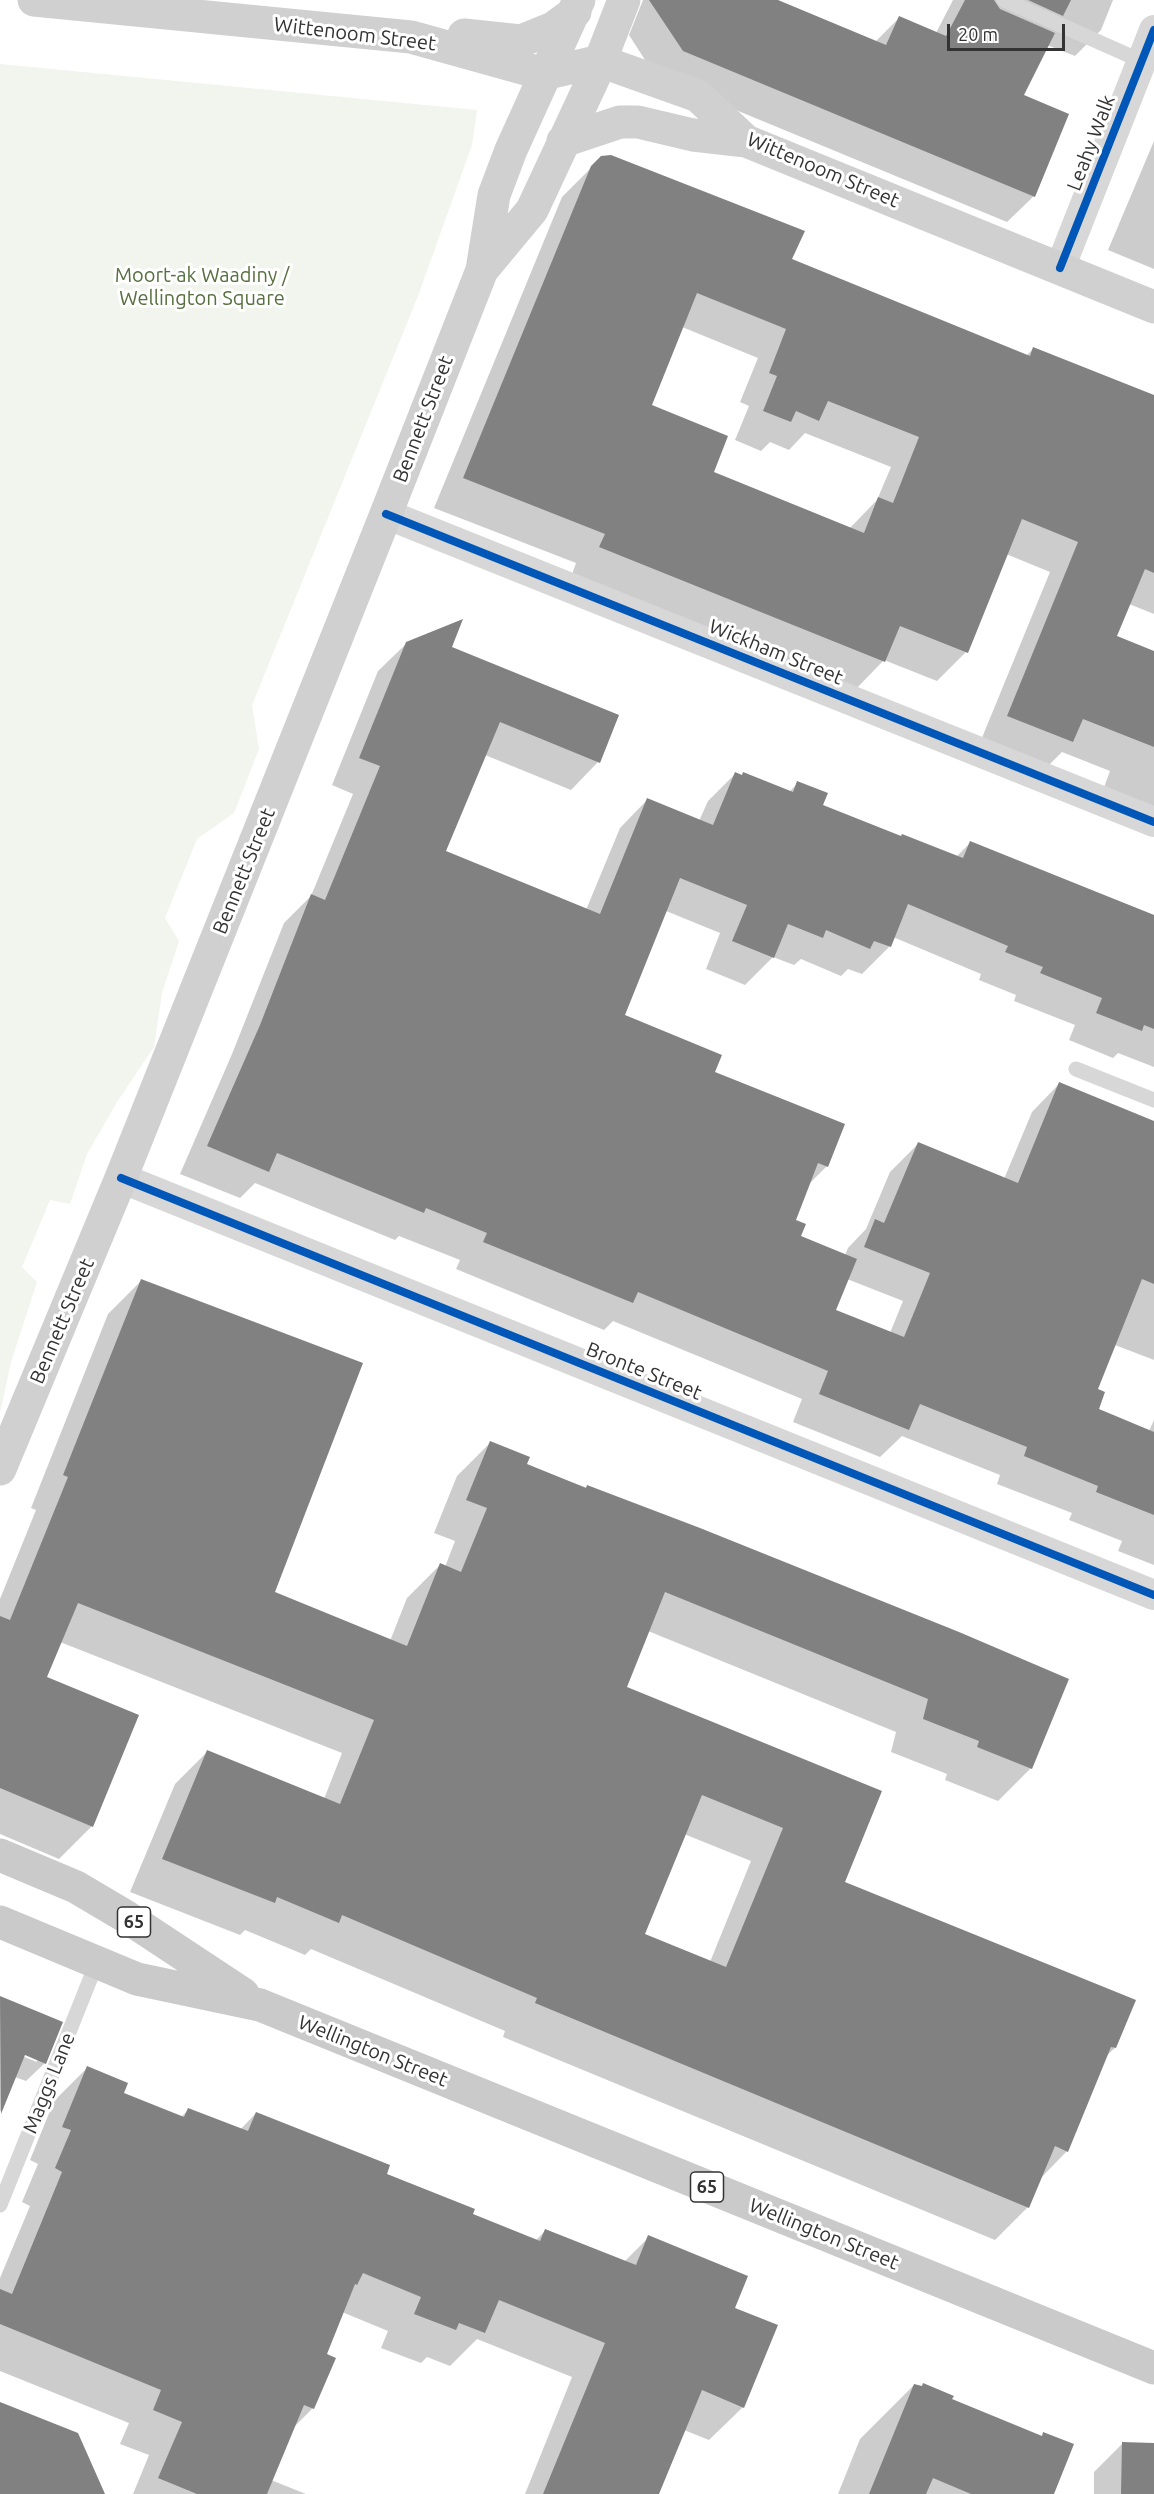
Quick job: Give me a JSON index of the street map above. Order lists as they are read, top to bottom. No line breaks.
{"streets":{"main road":["Wittenoom Street","Bennett Street","65","Wellington Street"],"street":["Leahy Walk","Wickham Street","Bronte Street"],"lane":["Maggs Lane"]},"crossings":[["Wittenoom Street","Leahy Walk"],["Wittenoom Street","Bennett Street"],["Bennett Street","Wickham Street"],["Bennett Street","Bronte Street"],["Wellington Street","Maggs Lane"]],"parks":["Moort-ak Waadiny / Wellington Square"],"scale_bar":"20 m"}
